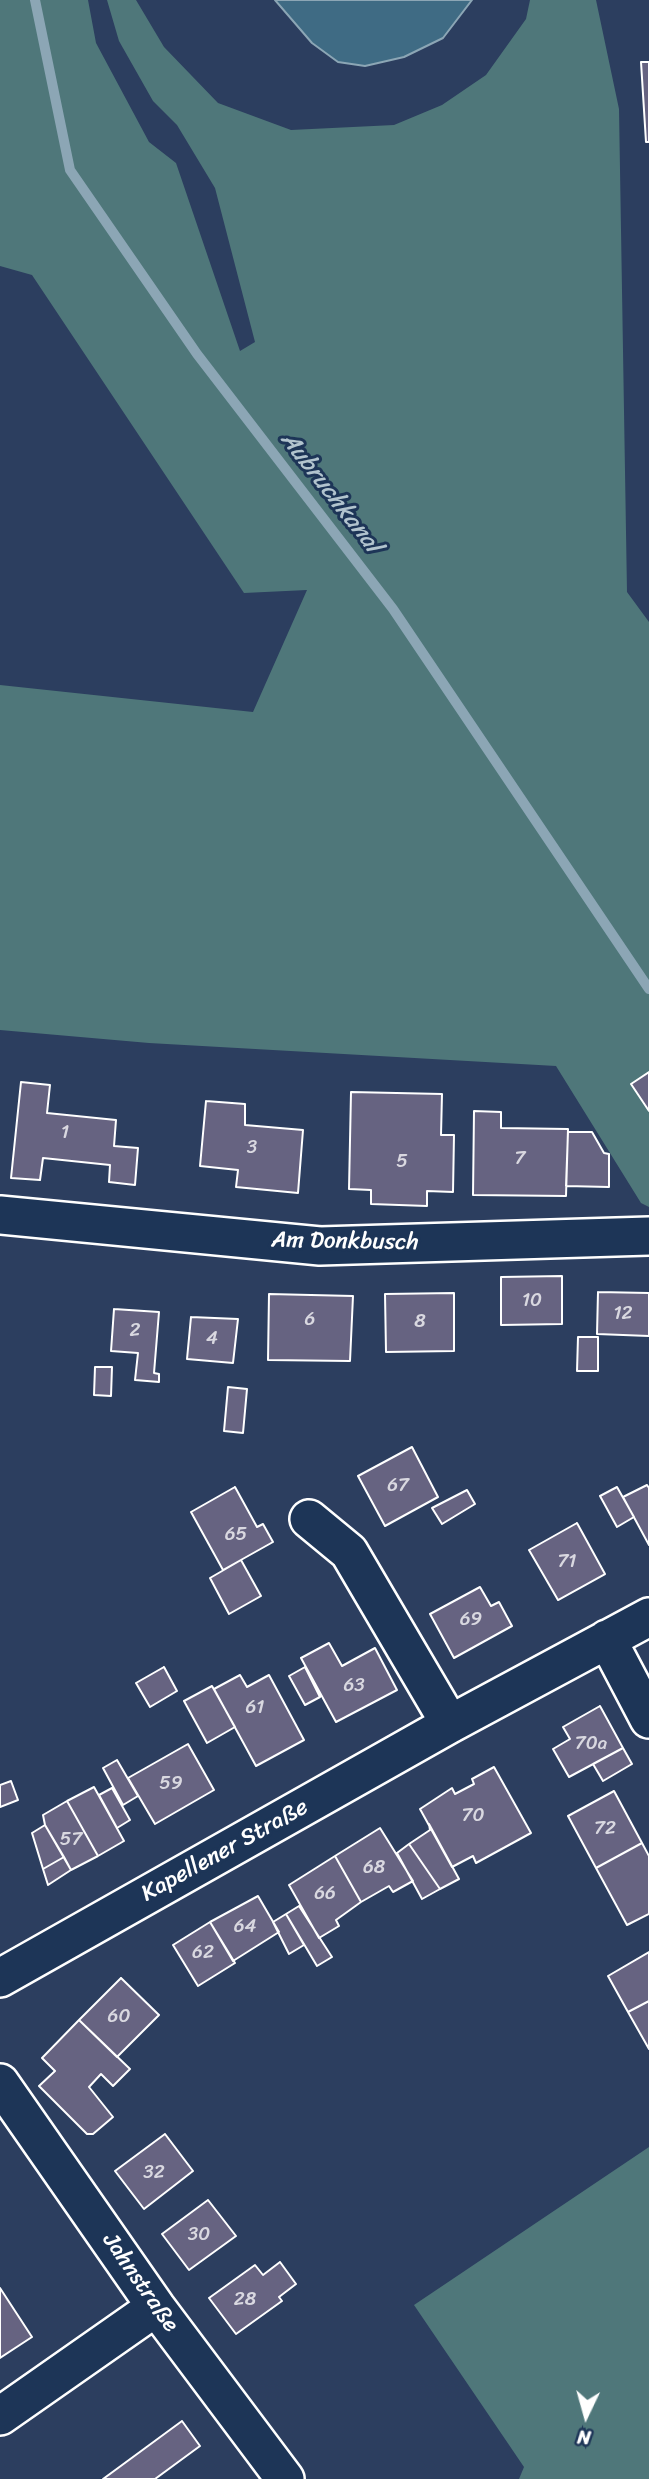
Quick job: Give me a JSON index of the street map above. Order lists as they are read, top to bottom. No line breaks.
{"streets":{"street":["Am Donkbusch","Kapellener Straße","Jahnstraße"]},"water":["Aubruchkanal"],"house_numbers":["1","3","7","5","10","12","6","8","2","4","67","65","71","69","63","61","70a","59","70","72","57","68","66","64","62","60","32","30","28"],"north":"bottom"}
